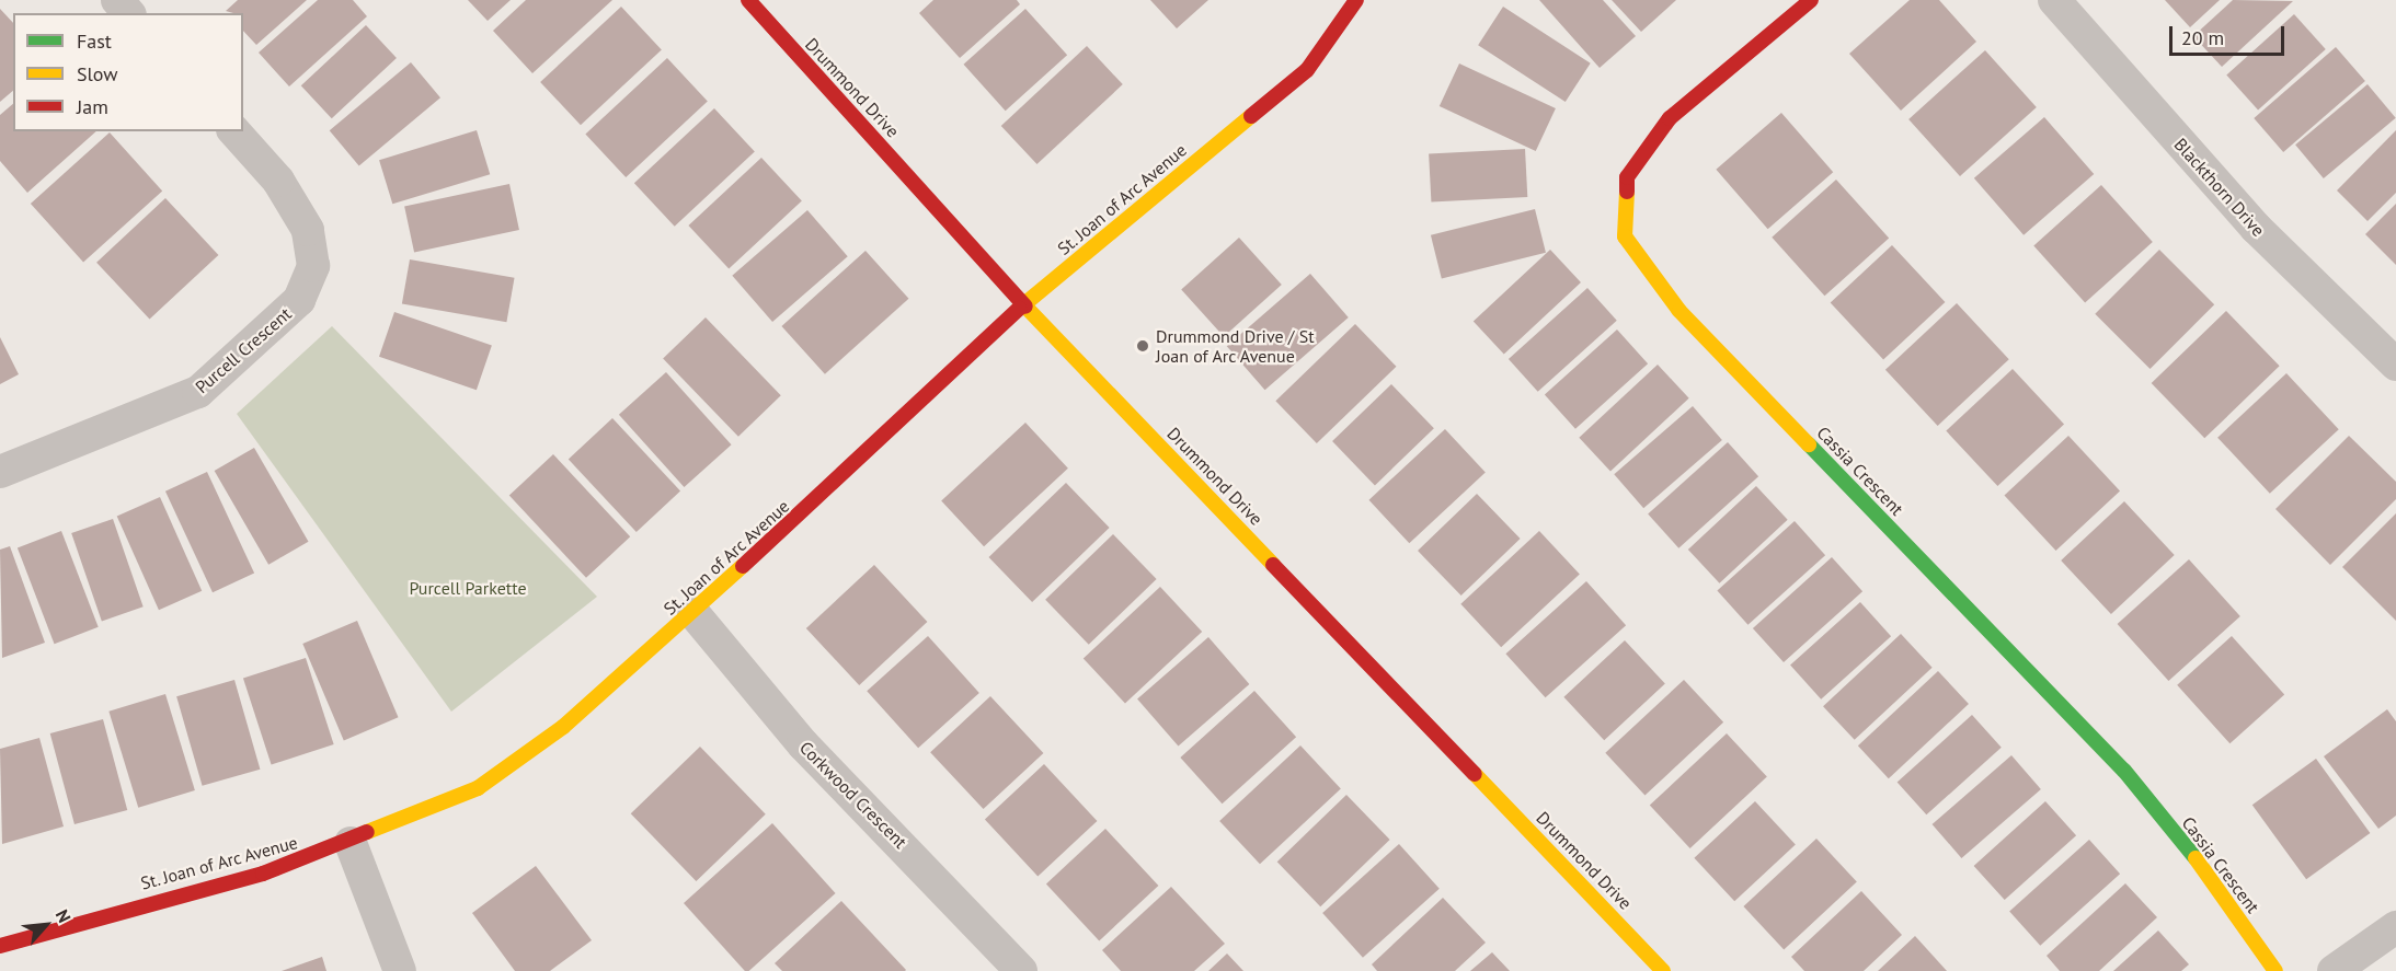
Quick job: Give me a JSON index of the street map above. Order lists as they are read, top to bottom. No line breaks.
{"streets":{"street":["Drummond Drive","Blackthorn Drive","St. Joan of Arc Avenue","Purcell Crescent","Cassia Crescent","Corkwood Crescent"]},"crossings":[["Drummond Drive","St. Joan of Arc Avenue"],["St. Joan of Arc Avenue","Corkwood Crescent"]],"parks":["Purcell Parkette"],"places":["Drummond Drive / St Joan of Arc Avenue"],"legend":["Fast","Slow","Jam"],"scale_bar":"20 m","north":"top right"}
